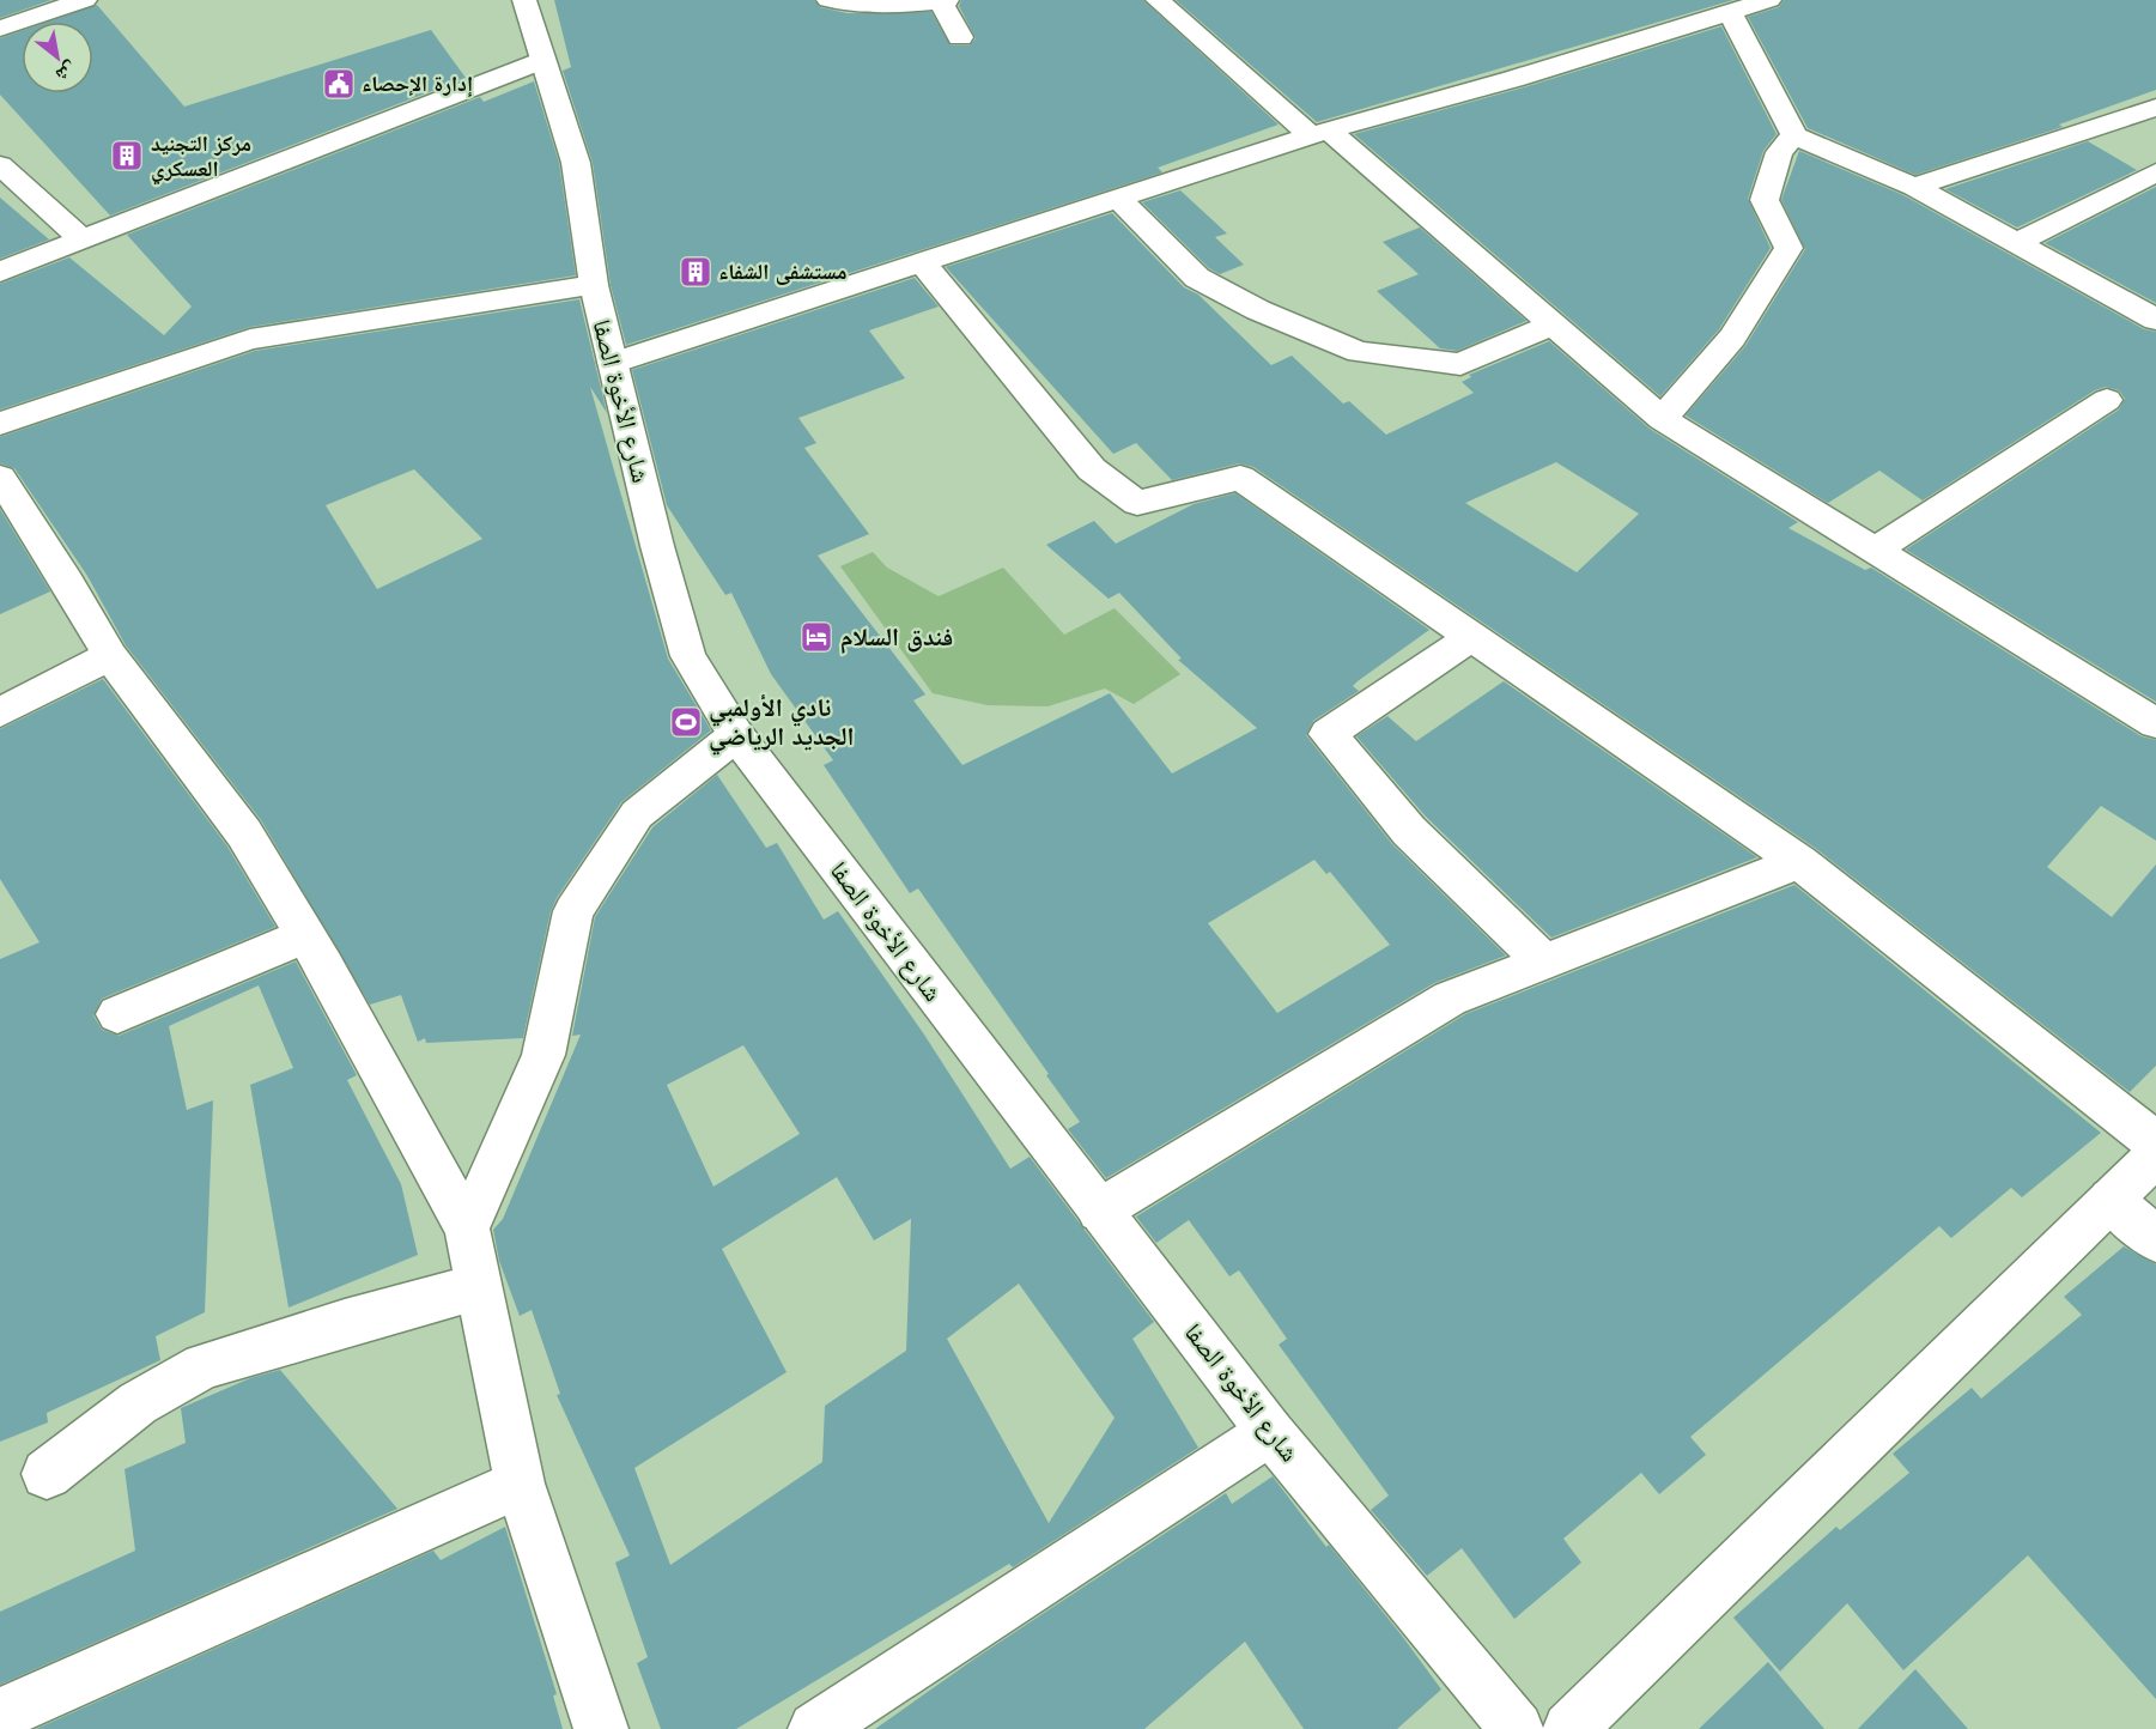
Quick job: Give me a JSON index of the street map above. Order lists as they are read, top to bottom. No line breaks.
{"streets":{"street":["شارع الأخوة الصفا"]},"places":{"public building":["إدارة الإحصاء"],"building":["مركز التجنيد العسكري","مستشفى الشفاء"],"hotel":["فندق السلام"],"sports":["نادي الأولمبي الجديد الرياضي"]},"north":"bottom right"}
